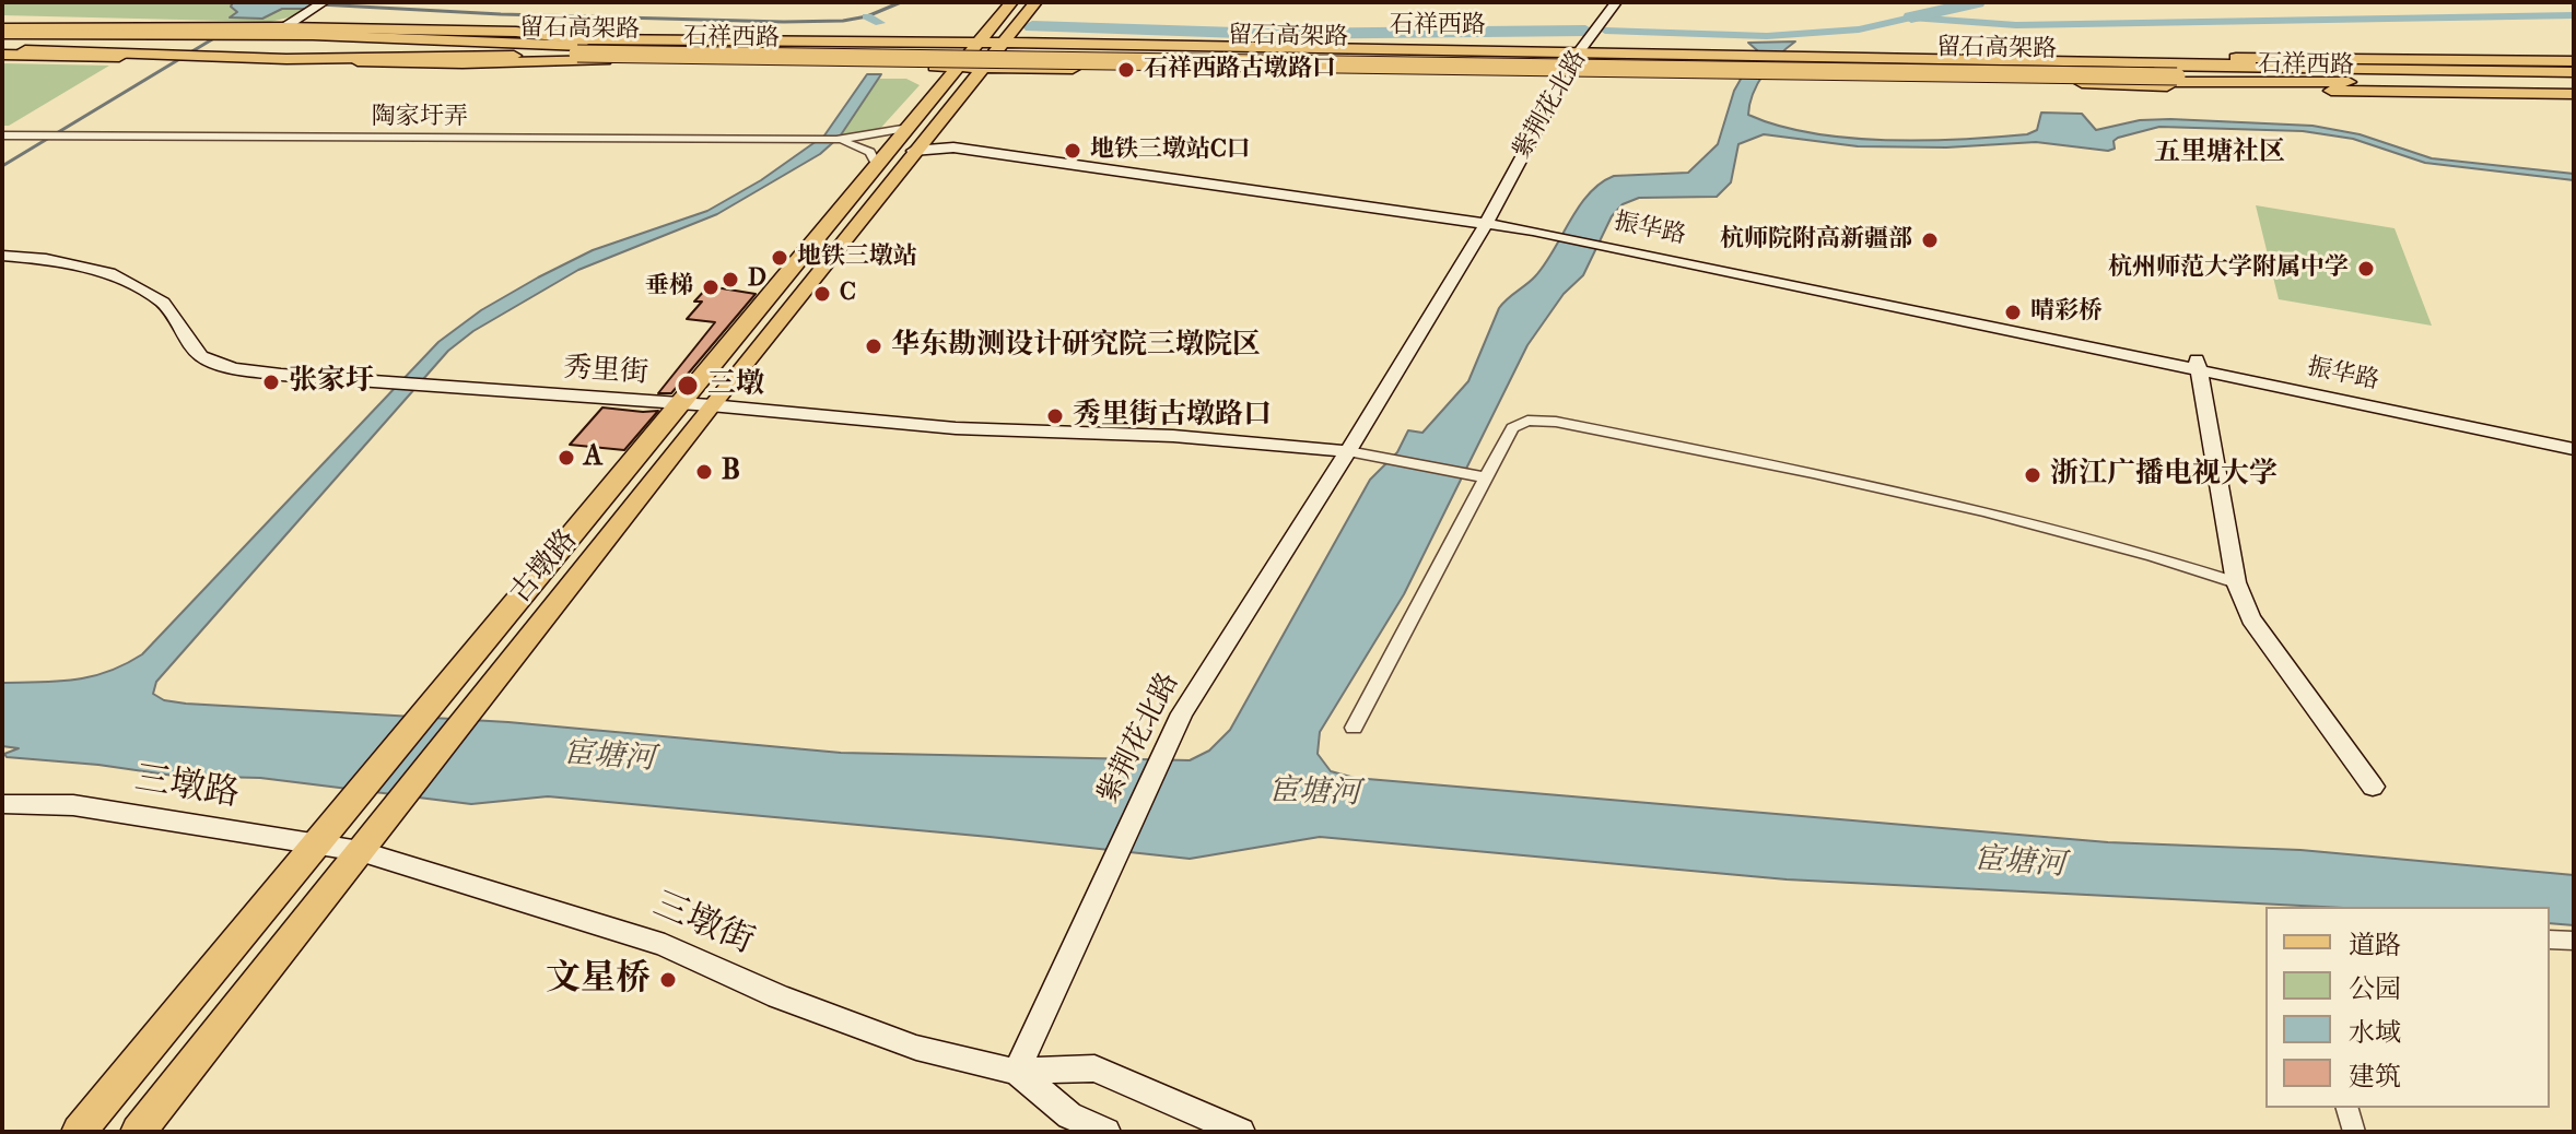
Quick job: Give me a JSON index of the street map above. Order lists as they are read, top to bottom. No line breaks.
{"streets":{"highway":["留石高架路"],"main road":["石祥西路","紫荆花北路","振华路","秀里街","古墩路","三墩路","三墩街"],"street":["陶家圩弄"]},"crossings":[["石祥西路","留石高架路"],["石祥西路","紫荆花北路"],["石祥西路","古墩路"],["紫荆花北路","振华路"],["紫荆花北路","秀里街"],["紫荆花北路","三墩街"],["陶家圩弄","古墩路"],["振华路","古墩路"],["秀里街","古墩路"],["古墩路","三墩路"],["古墩路","三墩街"],["三墩路","三墩街"]],"districts":["五里塘社区"],"water":["宦塘河"],"places":["石祥西路古墩路口","地铁三墩站C口","杭师院附高新疆部","地铁三墩站","杭州师范大学附属中学","D","垂梯","C","晴彩桥","华东勘测设计研究院三墩院区","张家圩","三墩","秀里街古墩路口","A","B","浙江广播电视大学","文星桥"],"legend":["道路","公园","水域","建筑"]}
